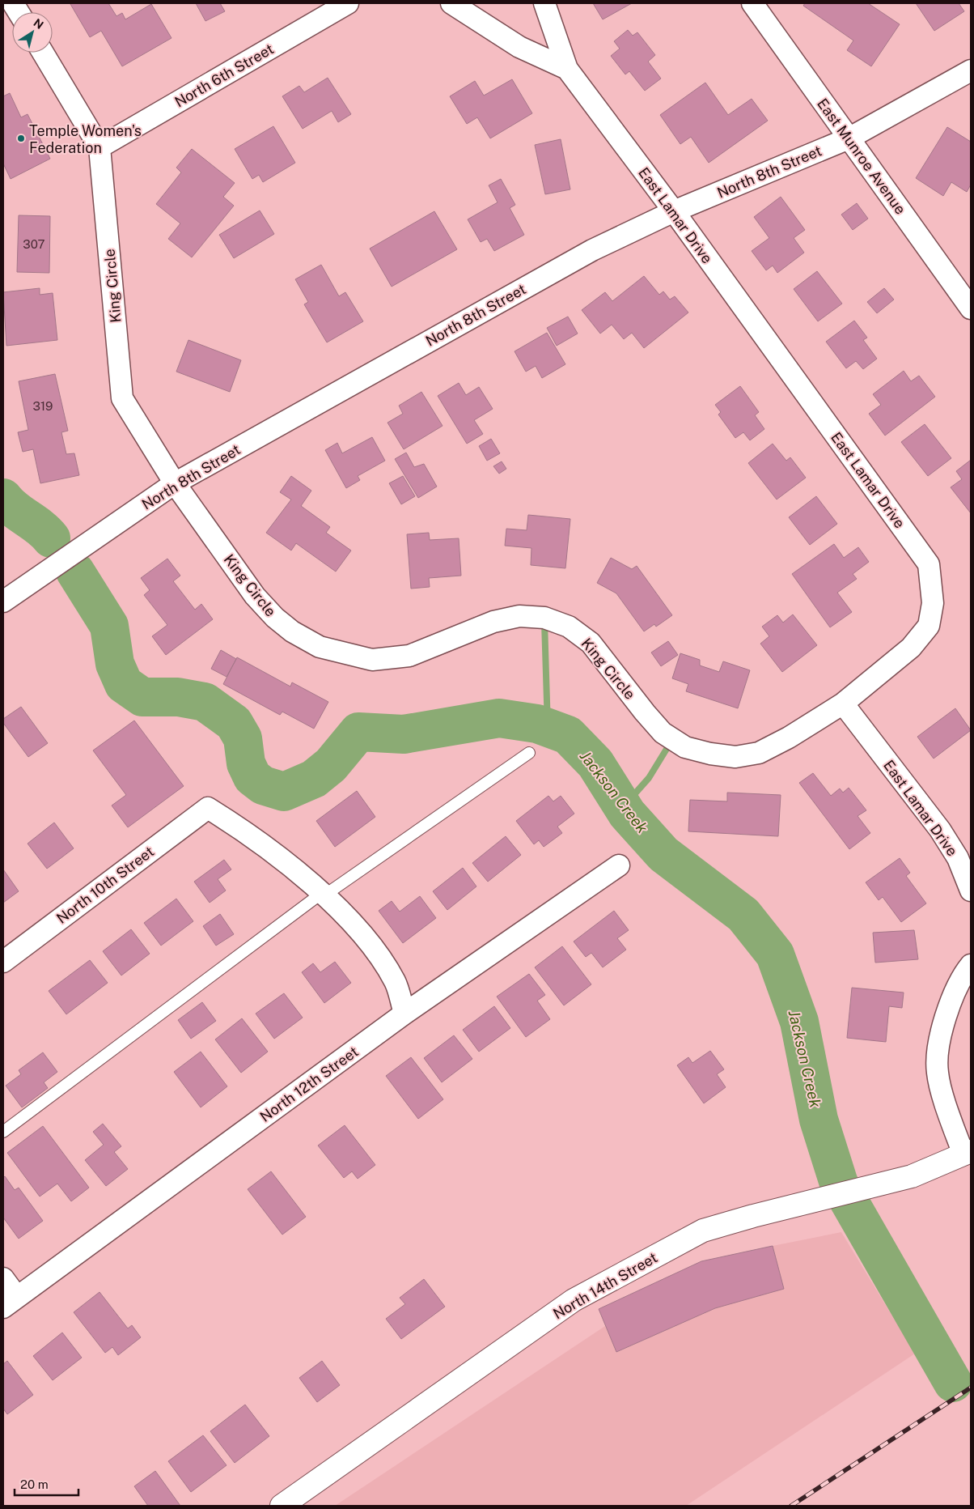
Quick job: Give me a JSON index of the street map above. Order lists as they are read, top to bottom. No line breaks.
{"streets":{"street":["North 6th Street","East Munroe Avenue","North 8th Street","East Lamar Drive","King Circle","North 10th Street","North 12th Street","North 14th Street"]},"crossings":[["North 6th Street","King Circle"],["East Munroe Avenue","North 8th Street"],["North 8th Street","East Lamar Drive"],["North 8th Street","King Circle"],["East Lamar Drive","King Circle"]],"water":["Jackson Creek"],"places":["Temple Women's Federation"],"house_numbers":["307","319"],"scale_bar":"20 m","north":"top right"}
